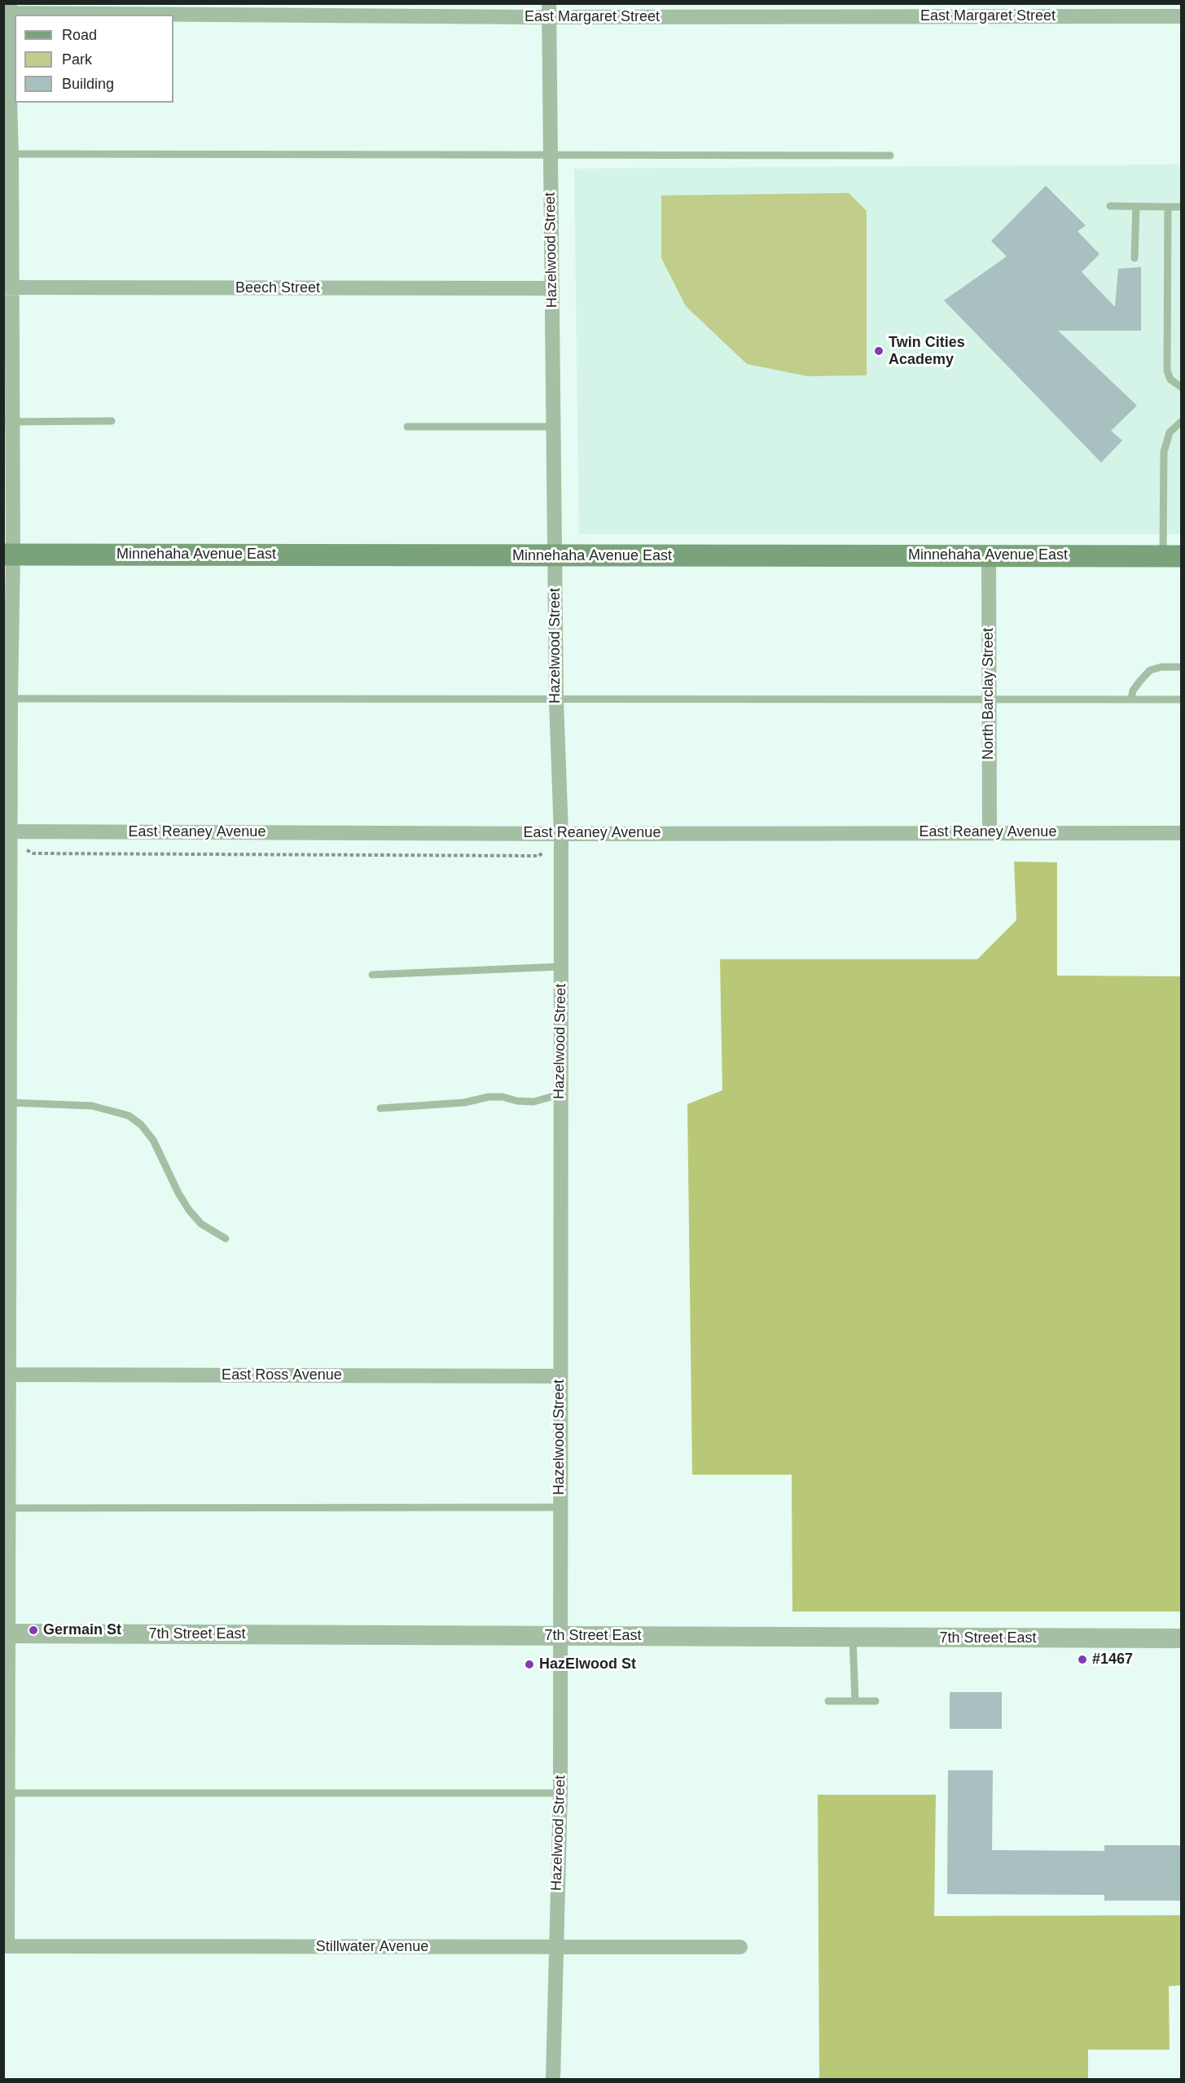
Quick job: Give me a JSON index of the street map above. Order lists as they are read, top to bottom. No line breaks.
{"streets":{"main road":["Minnehaha Avenue East"],"street":["East Margaret Street","Hazelwood Street","Beech Street","North Barclay Street","East Reaney Avenue","East Ross Avenue","7th Street East","Stillwater Avenue"]},"crossings":[["East Margaret Street","Hazelwood Street"],["Hazelwood Street","Beech Street"],["Hazelwood Street","Minnehaha Avenue East"],["Hazelwood Street","East Reaney Avenue"],["Hazelwood Street","East Ross Avenue"],["Hazelwood Street","7th Street East"],["Hazelwood Street","Stillwater Avenue"],["Minnehaha Avenue East","North Barclay Street"],["North Barclay Street","East Reaney Avenue"]],"places":["Twin Cities Academy","Germain St","#1467","HazElwood St"],"legend":["Road","Park","Building"]}
